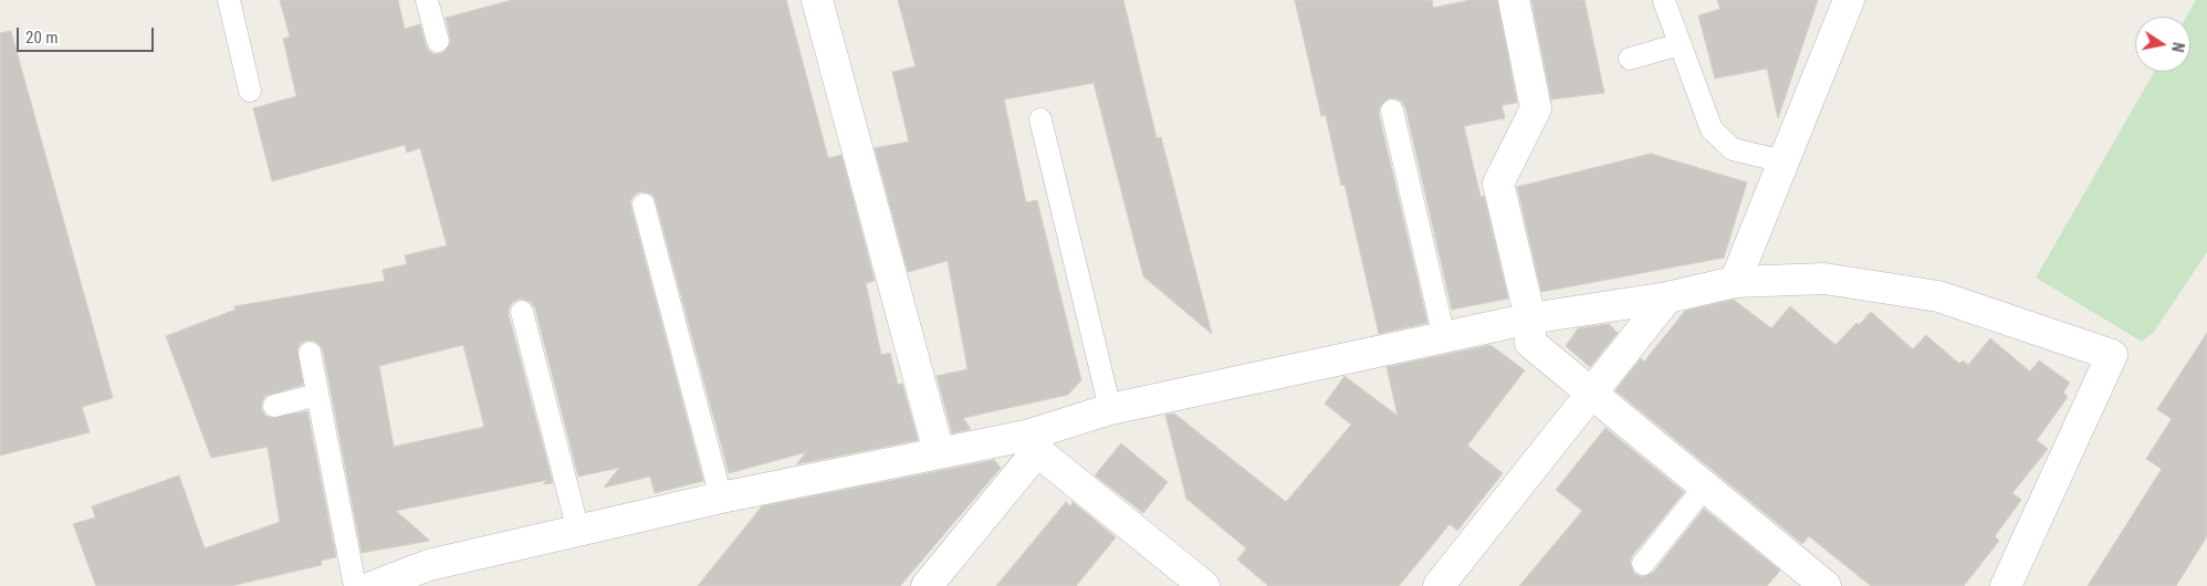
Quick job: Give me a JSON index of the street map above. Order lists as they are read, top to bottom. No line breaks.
{"scale_bar":"20 m","north":"right"}
